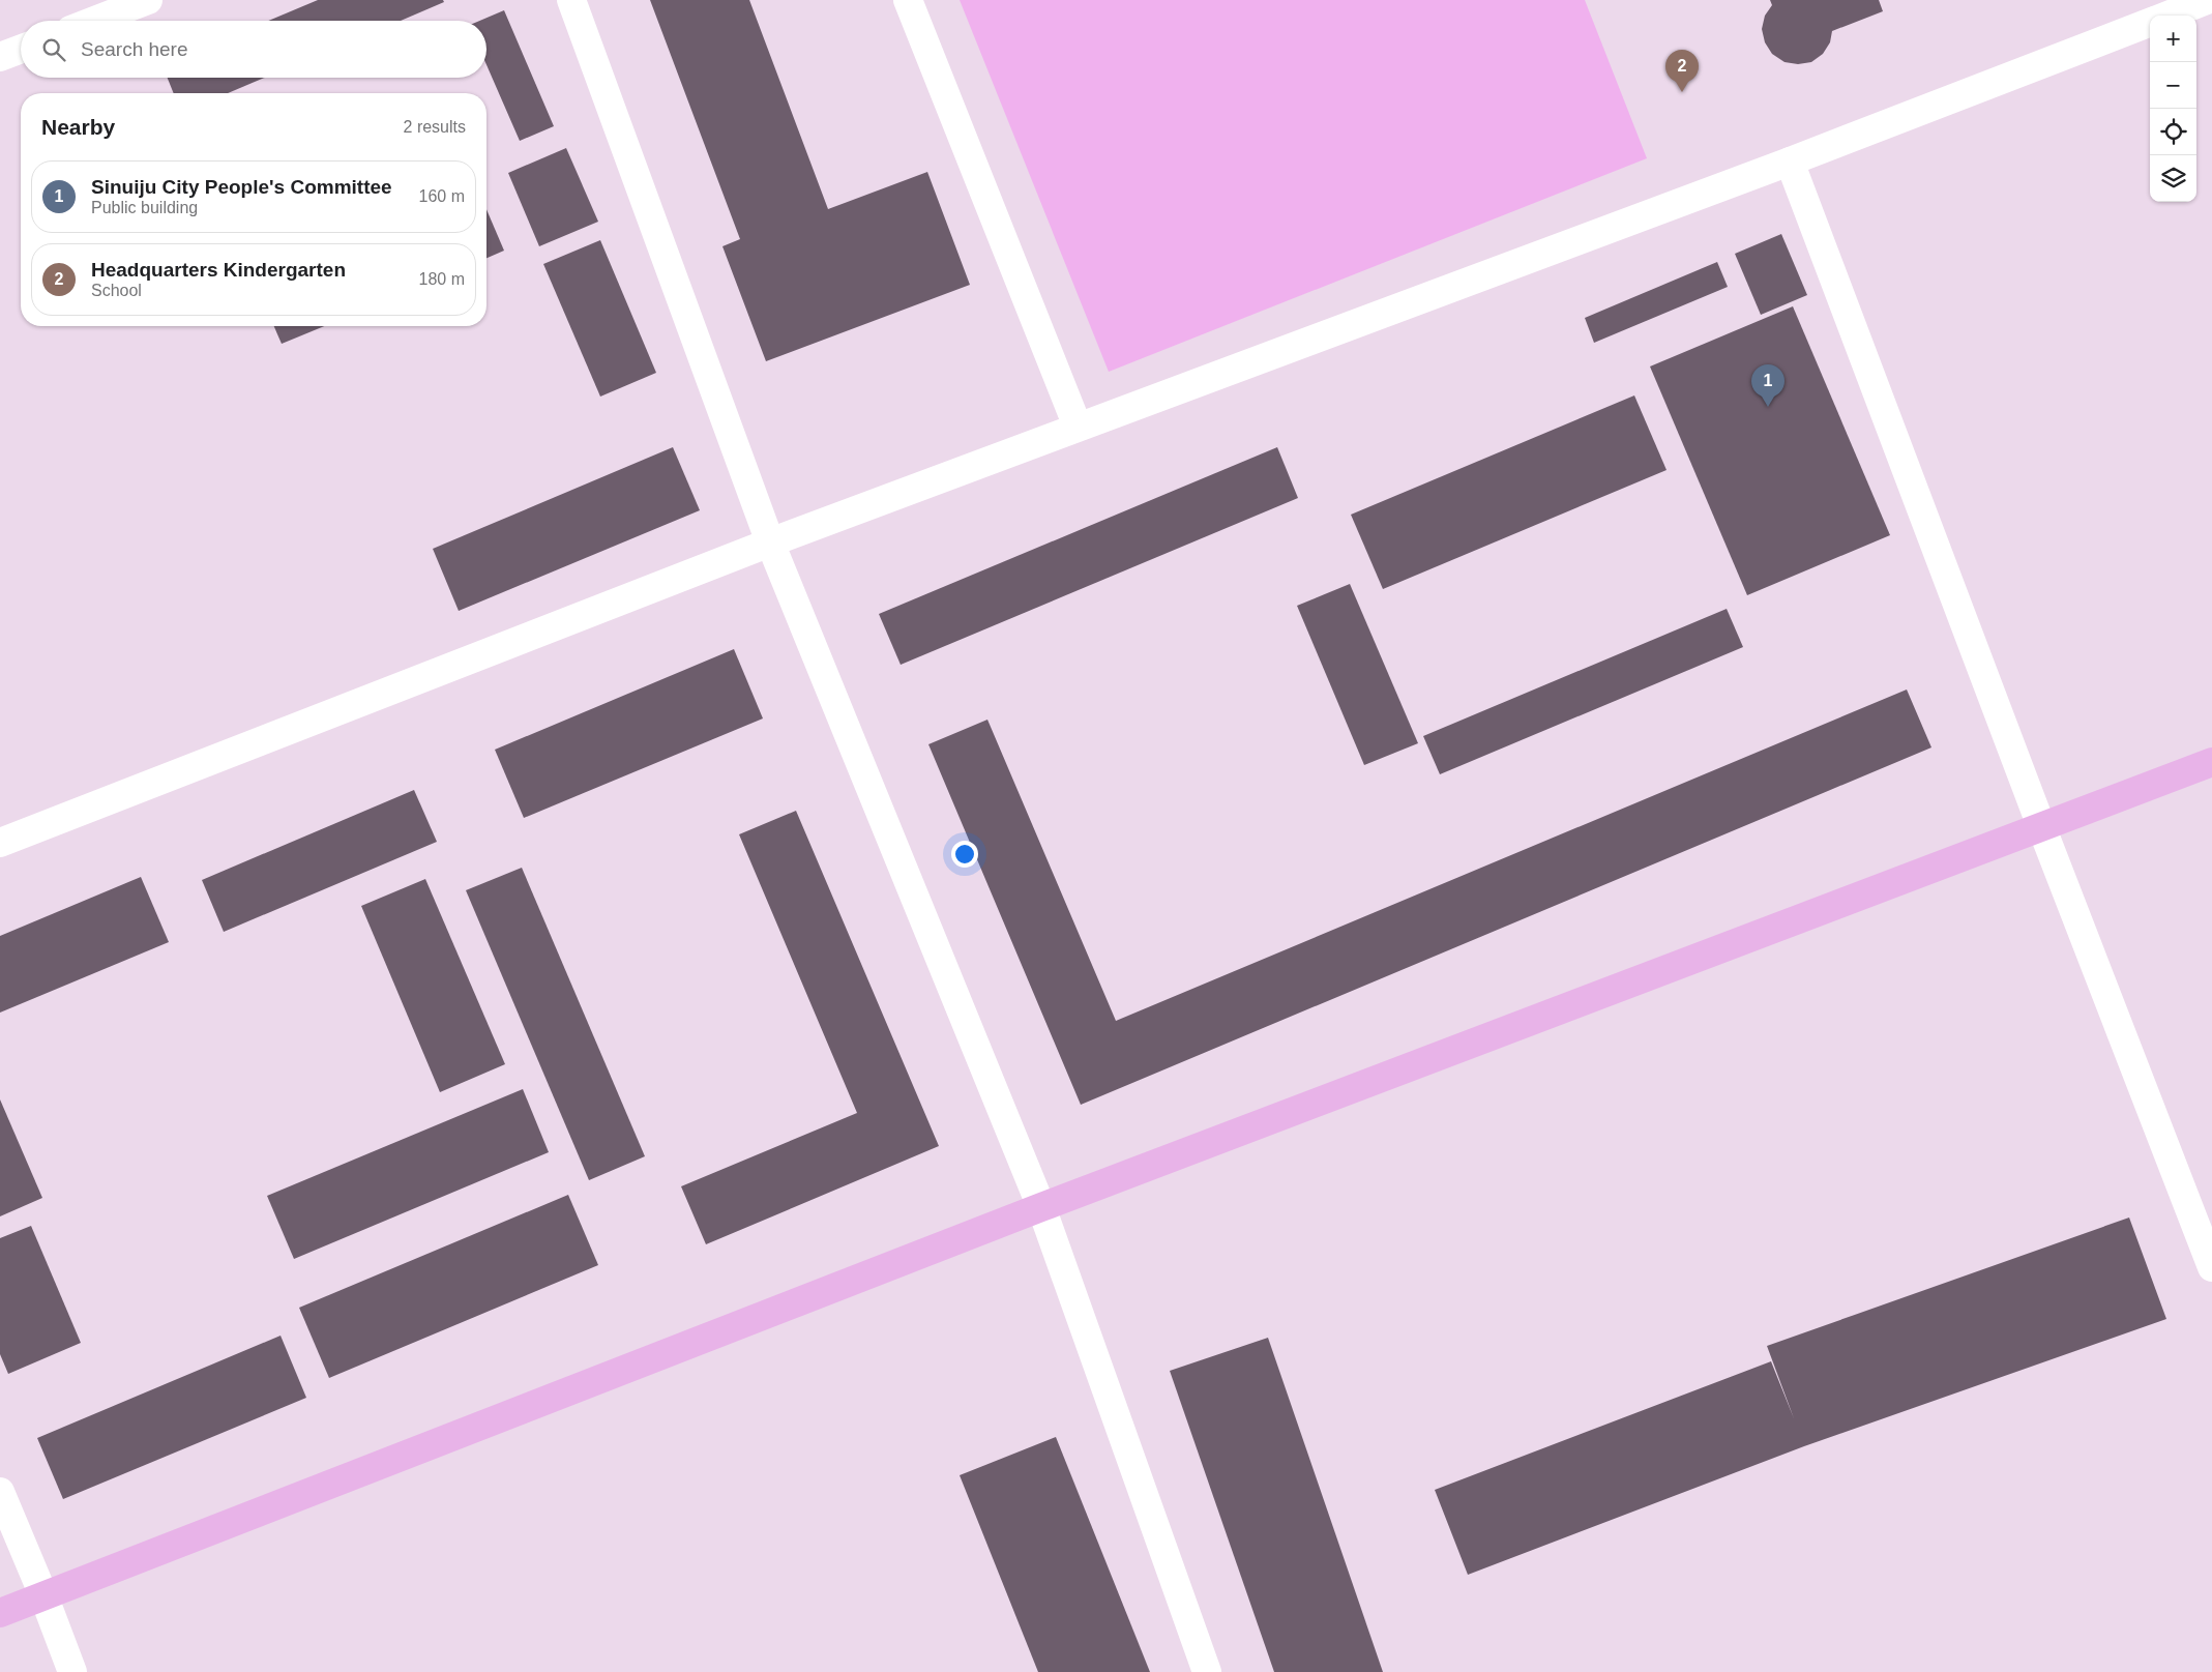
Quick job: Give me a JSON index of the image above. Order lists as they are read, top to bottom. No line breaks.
{"page":{"map_buttons":["+","−"],"search":"Search here","pins":["2","1"],"heading":["Nearby","2 results"],"list":[{"mark":"1","name":"Sinuiju City People's Committee","note":"Public building","value":"160 m"},{"mark":"2","name":"Headquarters Kindergarten","note":"School","value":"180 m"}]}}
